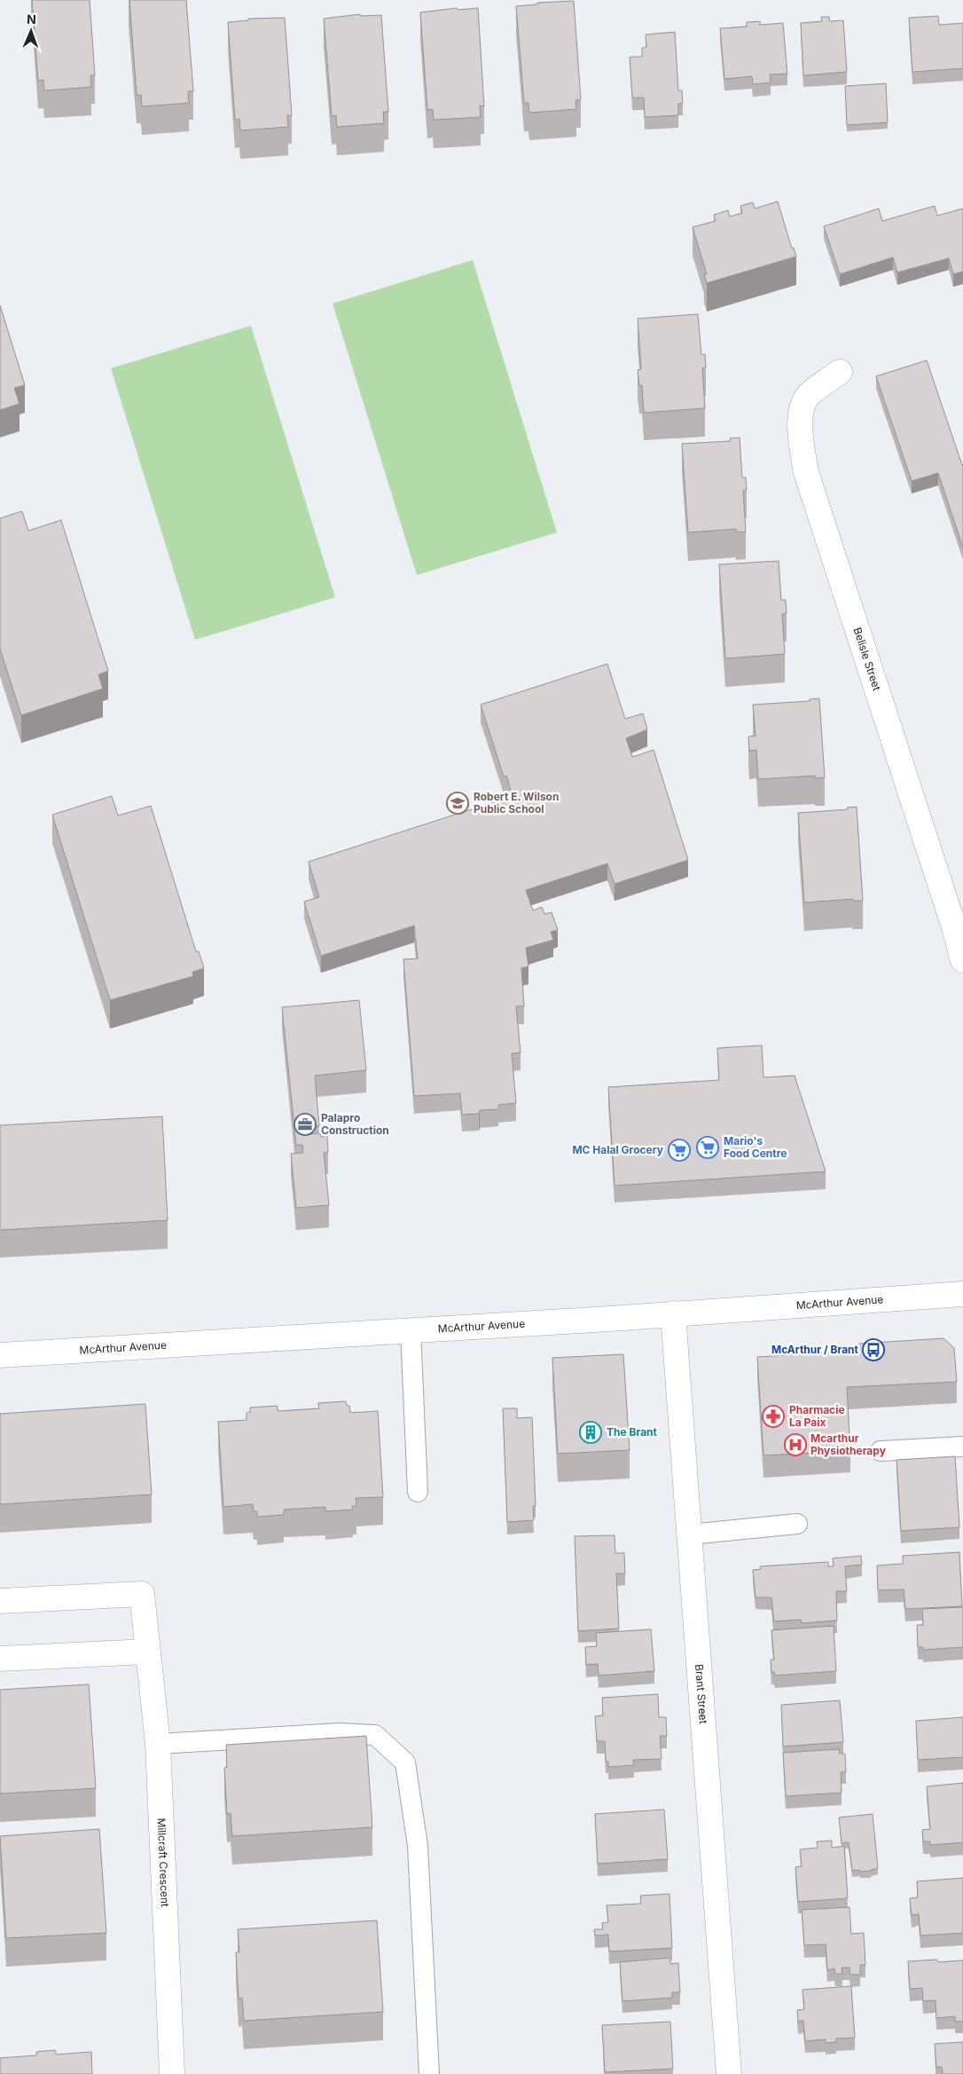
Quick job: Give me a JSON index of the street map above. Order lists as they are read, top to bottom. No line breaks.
{"streets":{"street":["Belisle Street","McArthur Avenue","Brant Street","Millcraft Crescent"]},"crossings":[["McArthur Avenue","Brant Street"]],"places":{"school or university":["Robert E. Wilson Public School"],"office":["Palapro Construction"],"supermarket":["Mario's Food Centre","MC Halal Grocery"],"bus stop":["McArthur / Brant"],"pharmacy":["Pharmacie La Paix"],"building":["The Brant"],"hospital":["Mcarthur Physiotherapy"]},"north":"top"}
